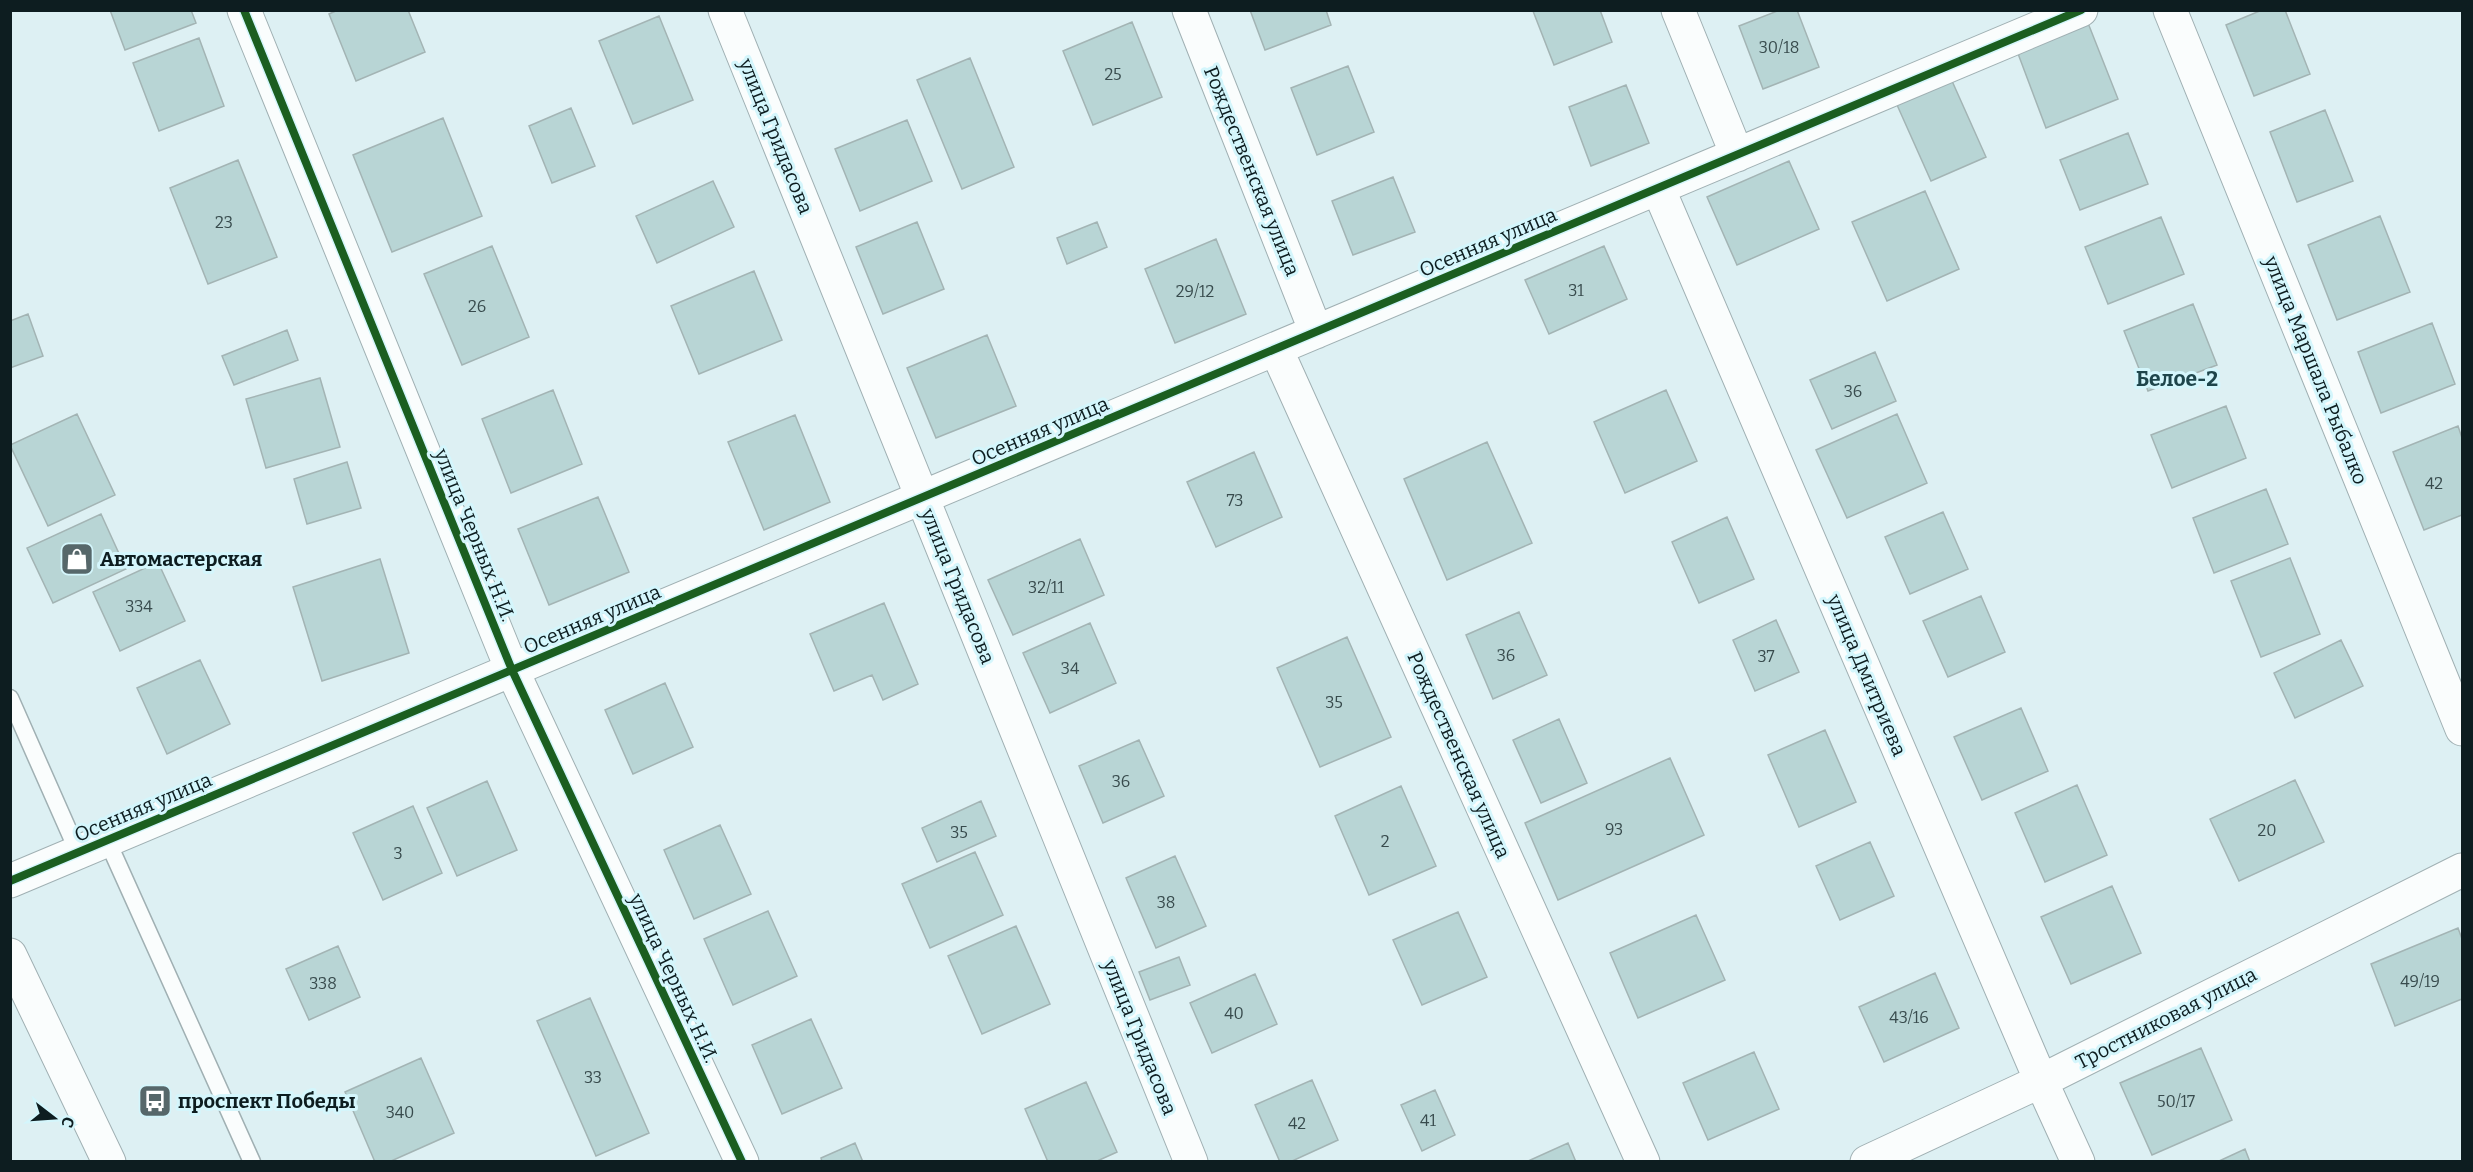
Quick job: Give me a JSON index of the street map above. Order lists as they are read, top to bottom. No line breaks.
{"streets":{"street":["улица Гридасова","Рождественская улица","Осенняя улица","улица Маршала Рыбалко","улица Черных Н.И.","улица Дмитриева","Тростниковая улица"]},"crossings":[["улица Гридасова","Осенняя улица"],["Рождественская улица","Осенняя улица"],["Осенняя улица","улица Черных Н.И."],["Осенняя улица","улица Дмитриева"],["улица Дмитриева","Тростниковая улица"]],"districts":["Белое-2"],"places":{"shop":["Автомастерская"],"bus stop":["проспект Победы"]},"house_numbers":["30/18","25","23","31","29/12","26","36","42","73","32/11","334","36","37","34","35","36","93","20","35","2","3","38","49/19","338","40","43/16","33","50/17","340","41","42"],"north":"right"}
